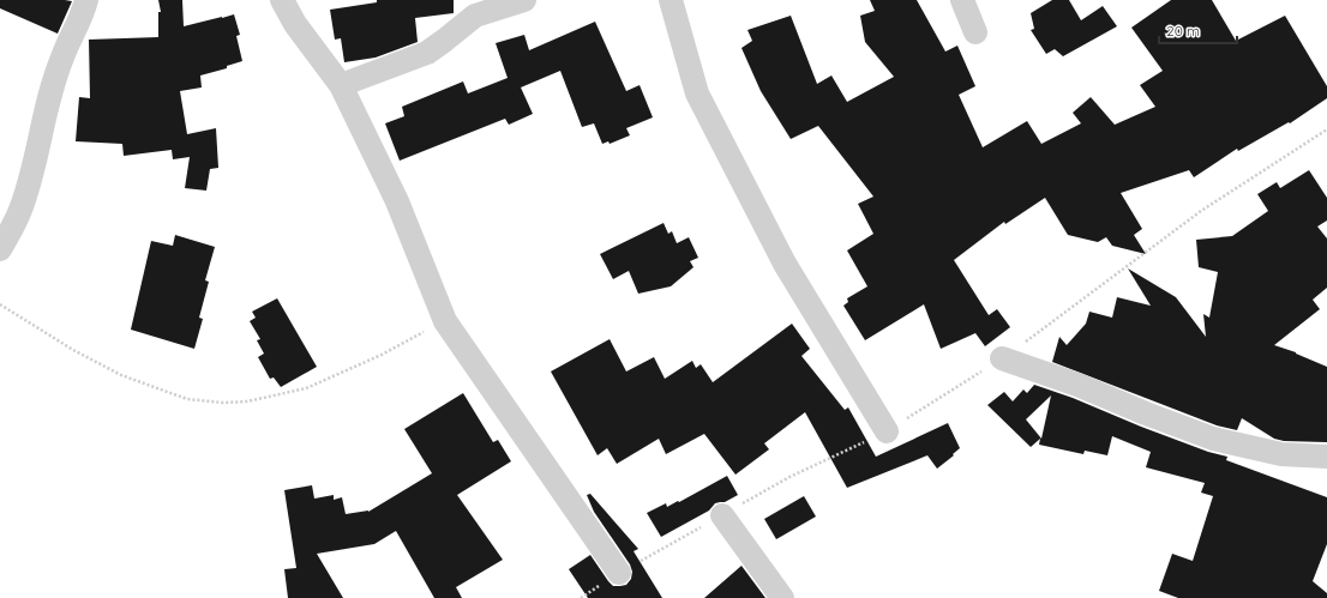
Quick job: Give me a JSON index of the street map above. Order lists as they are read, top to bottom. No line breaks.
{"scale_bar":"20 m"}
